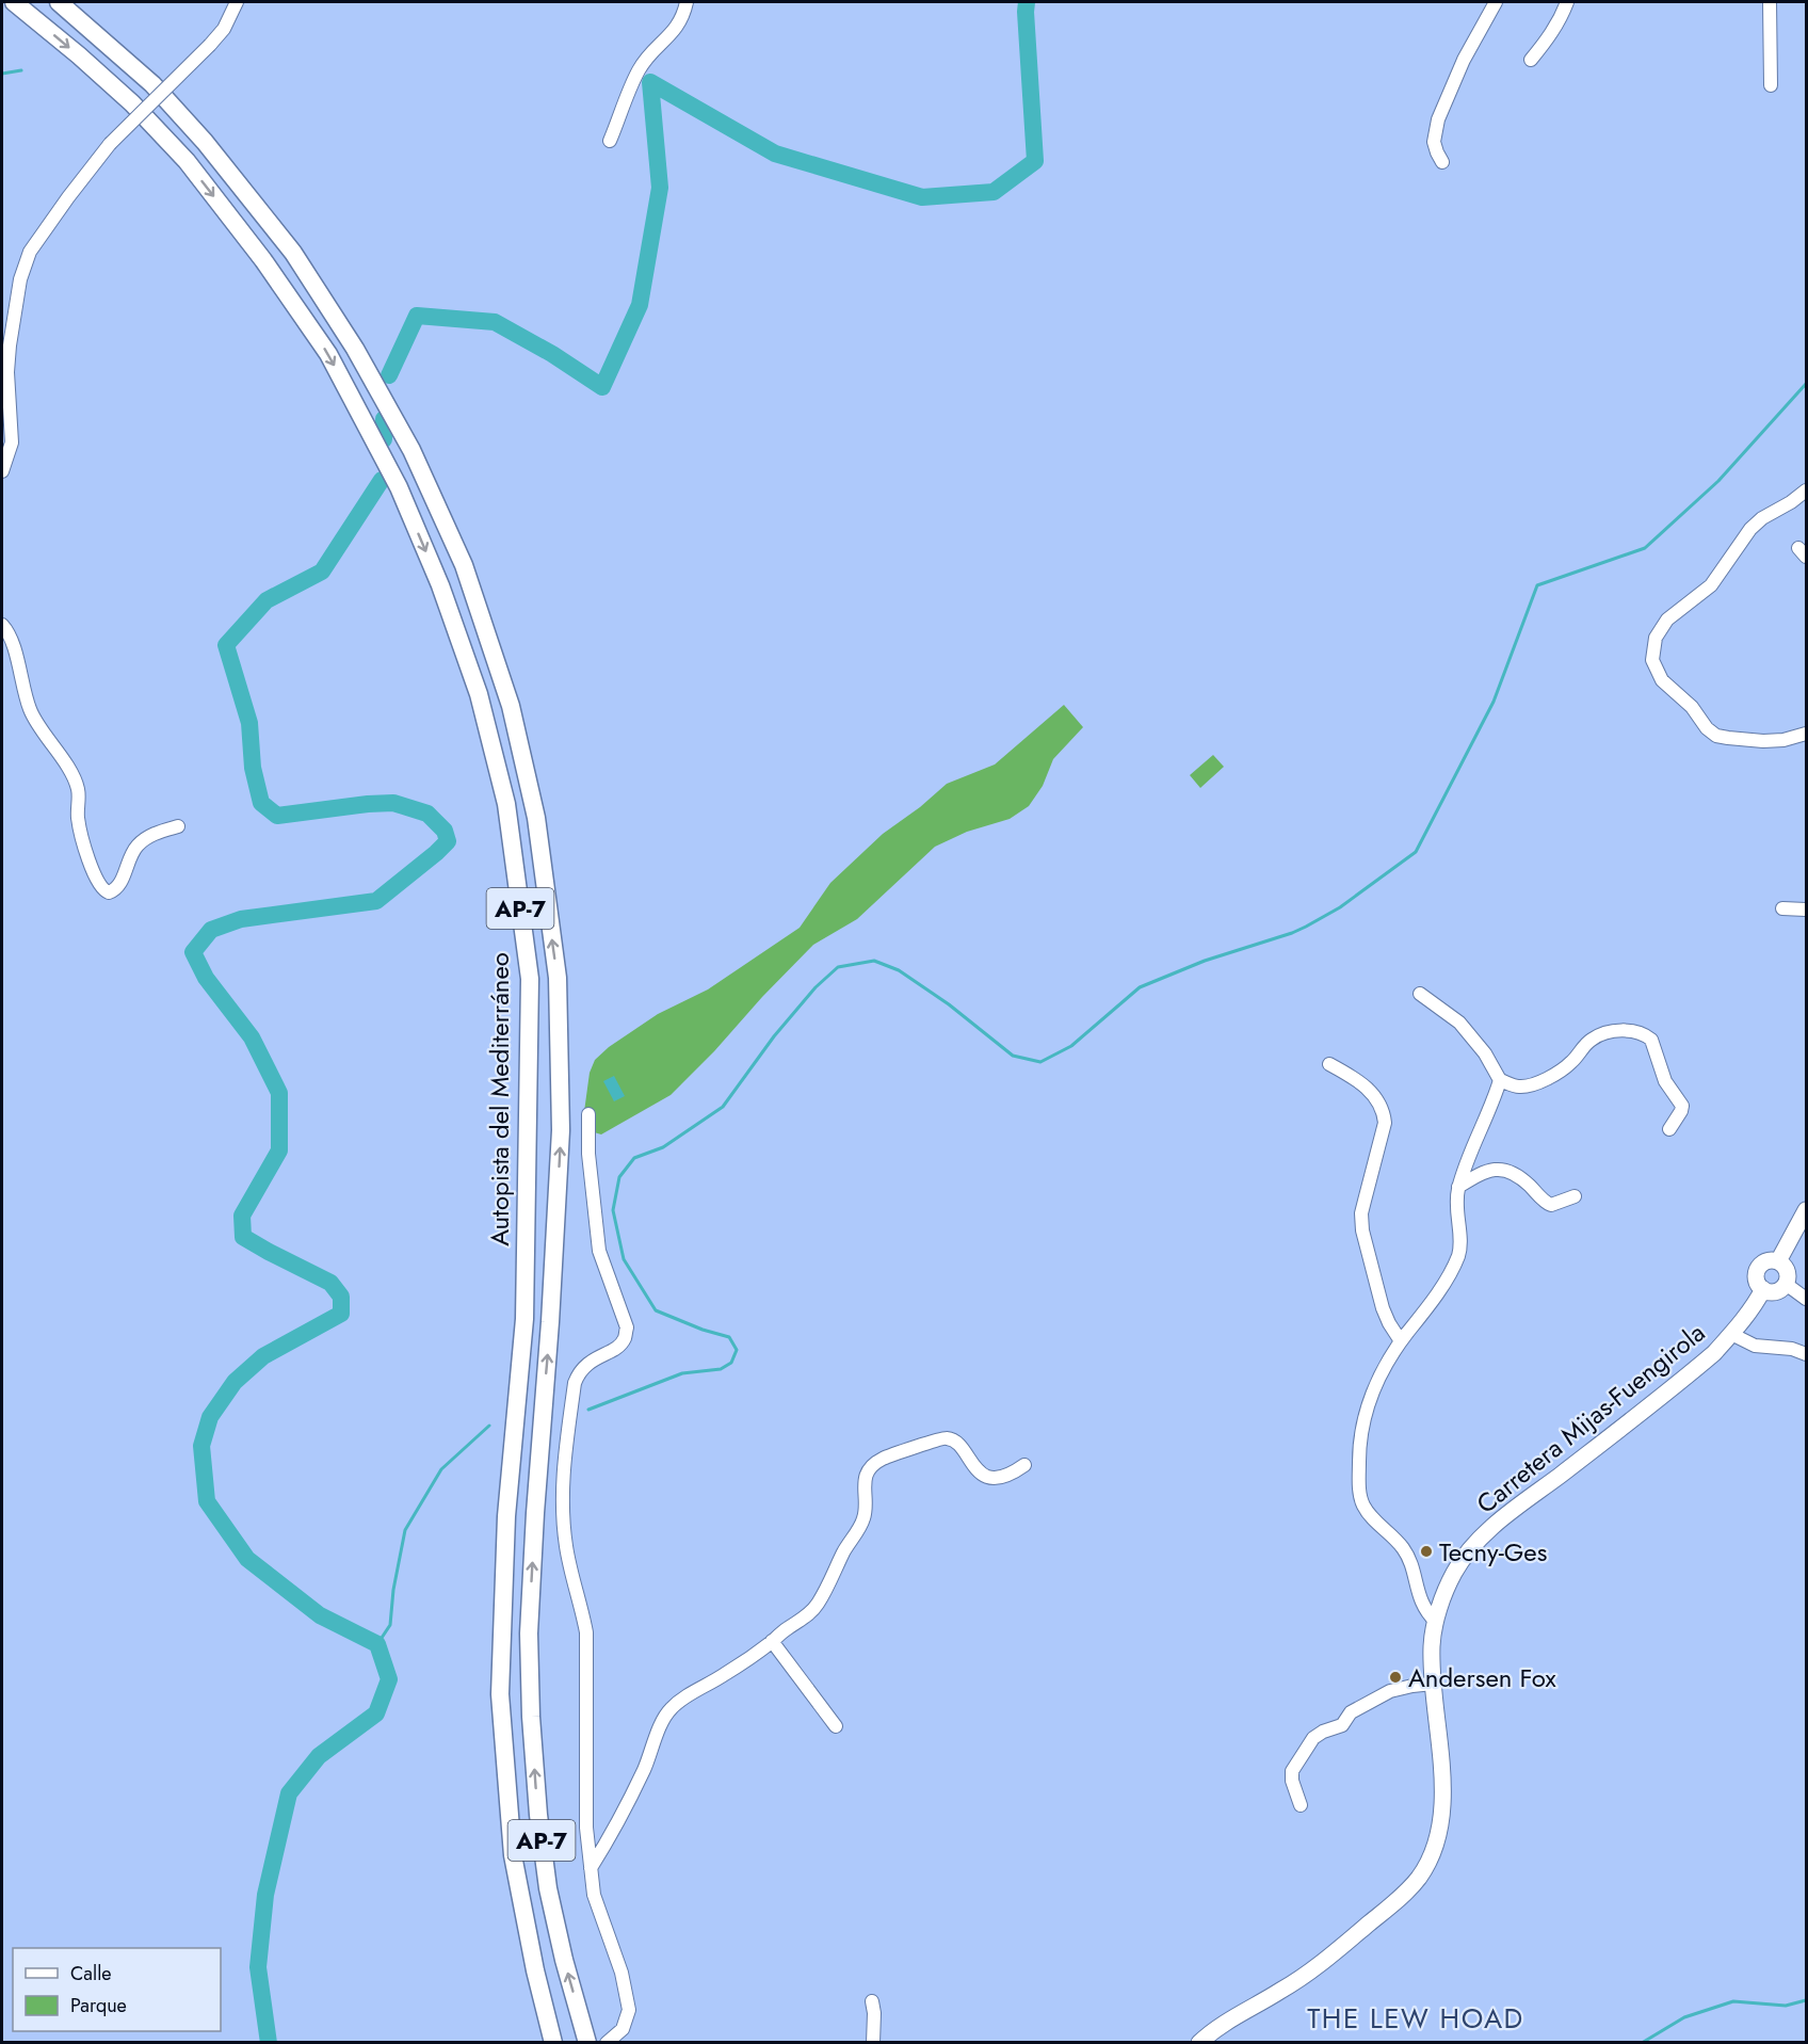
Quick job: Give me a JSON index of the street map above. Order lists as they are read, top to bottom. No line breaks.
{"streets":{"highway":["AP-7","Autopista del Mediterráneo"],"main road":["Carretera Mijas-Fuengirola"]},"districts":["THE LEW HOAD"],"places":["Tecny-Ges","Andersen Fox"],"legend":["Calle","Parque"]}
